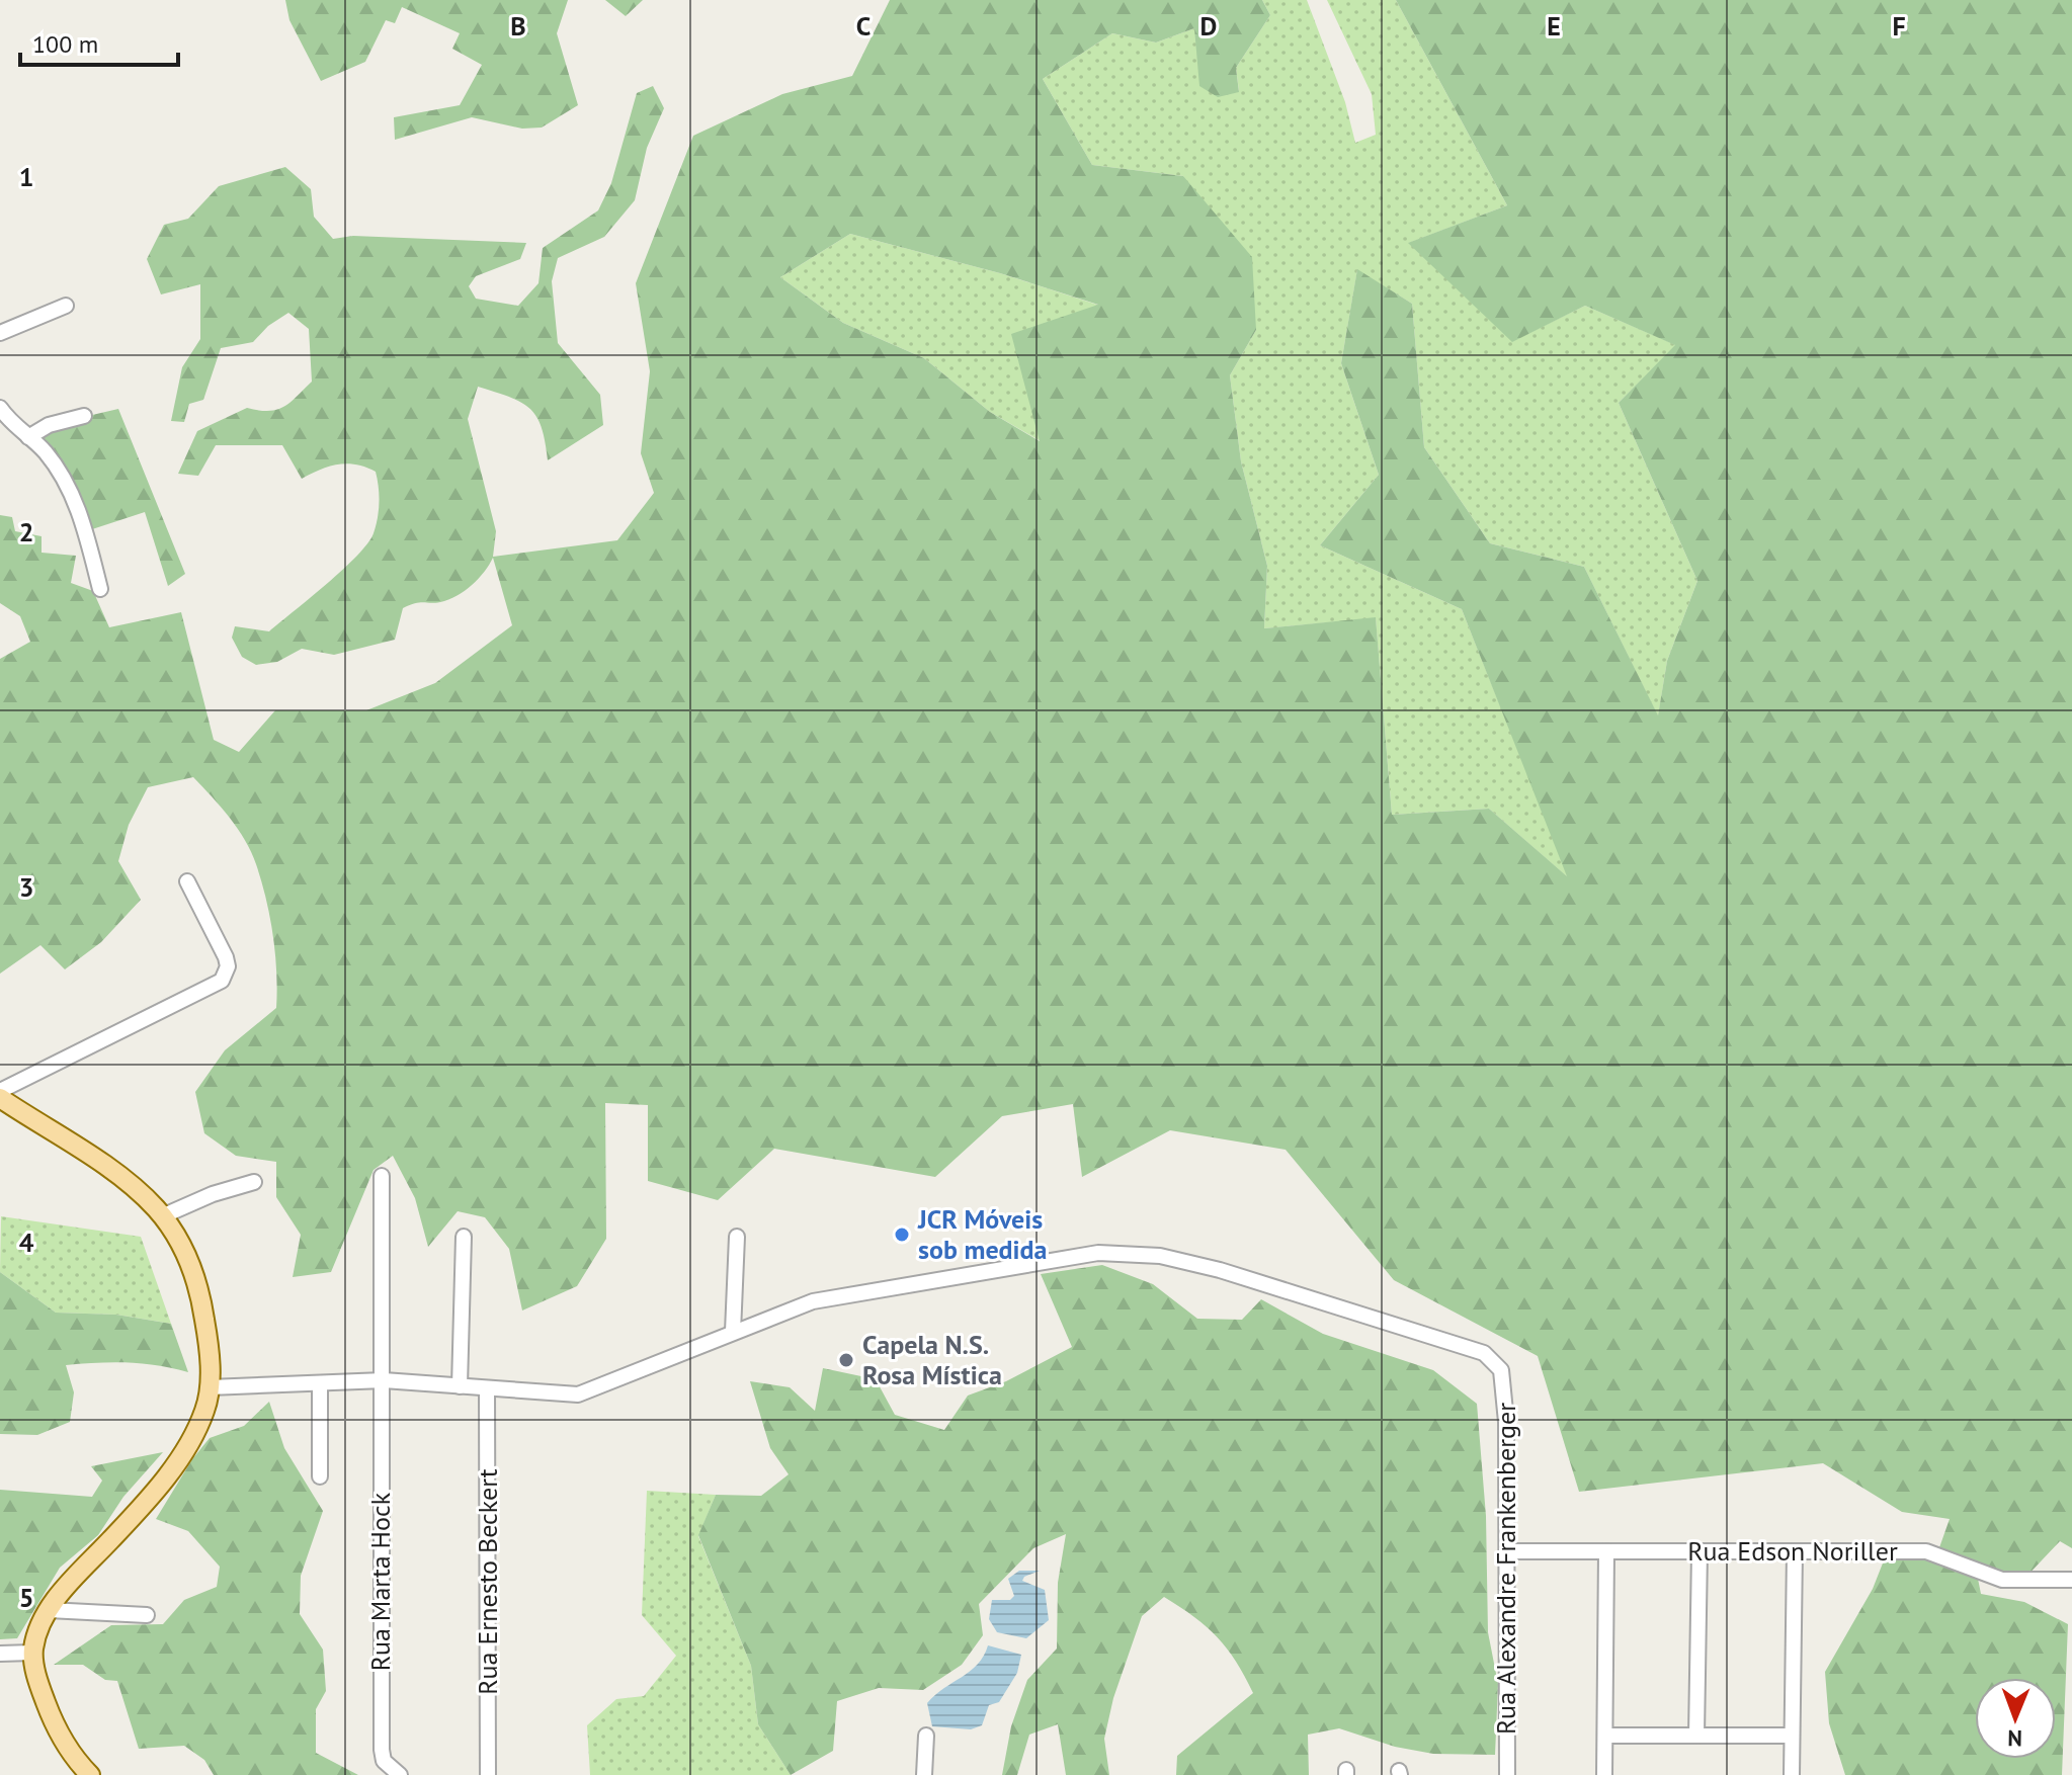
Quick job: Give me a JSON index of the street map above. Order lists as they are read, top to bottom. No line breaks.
{"streets":{"street":["Rua Edson Noriller","Rua Alexandre Frankenberger","Rua Marta Hock","Rua Ernesto Beckert"]},"crossings":[["Rua Edson Noriller","Rua Alexandre Frankenberger"]],"places":["JCR Móveis sob medida","Capela N.S. Rosa Mística"],"scale_bar":"100 m","north":"bottom","grid":{"columns":["B","C","D","E","F"],"rows":["1","2","3","4","5"]}}
